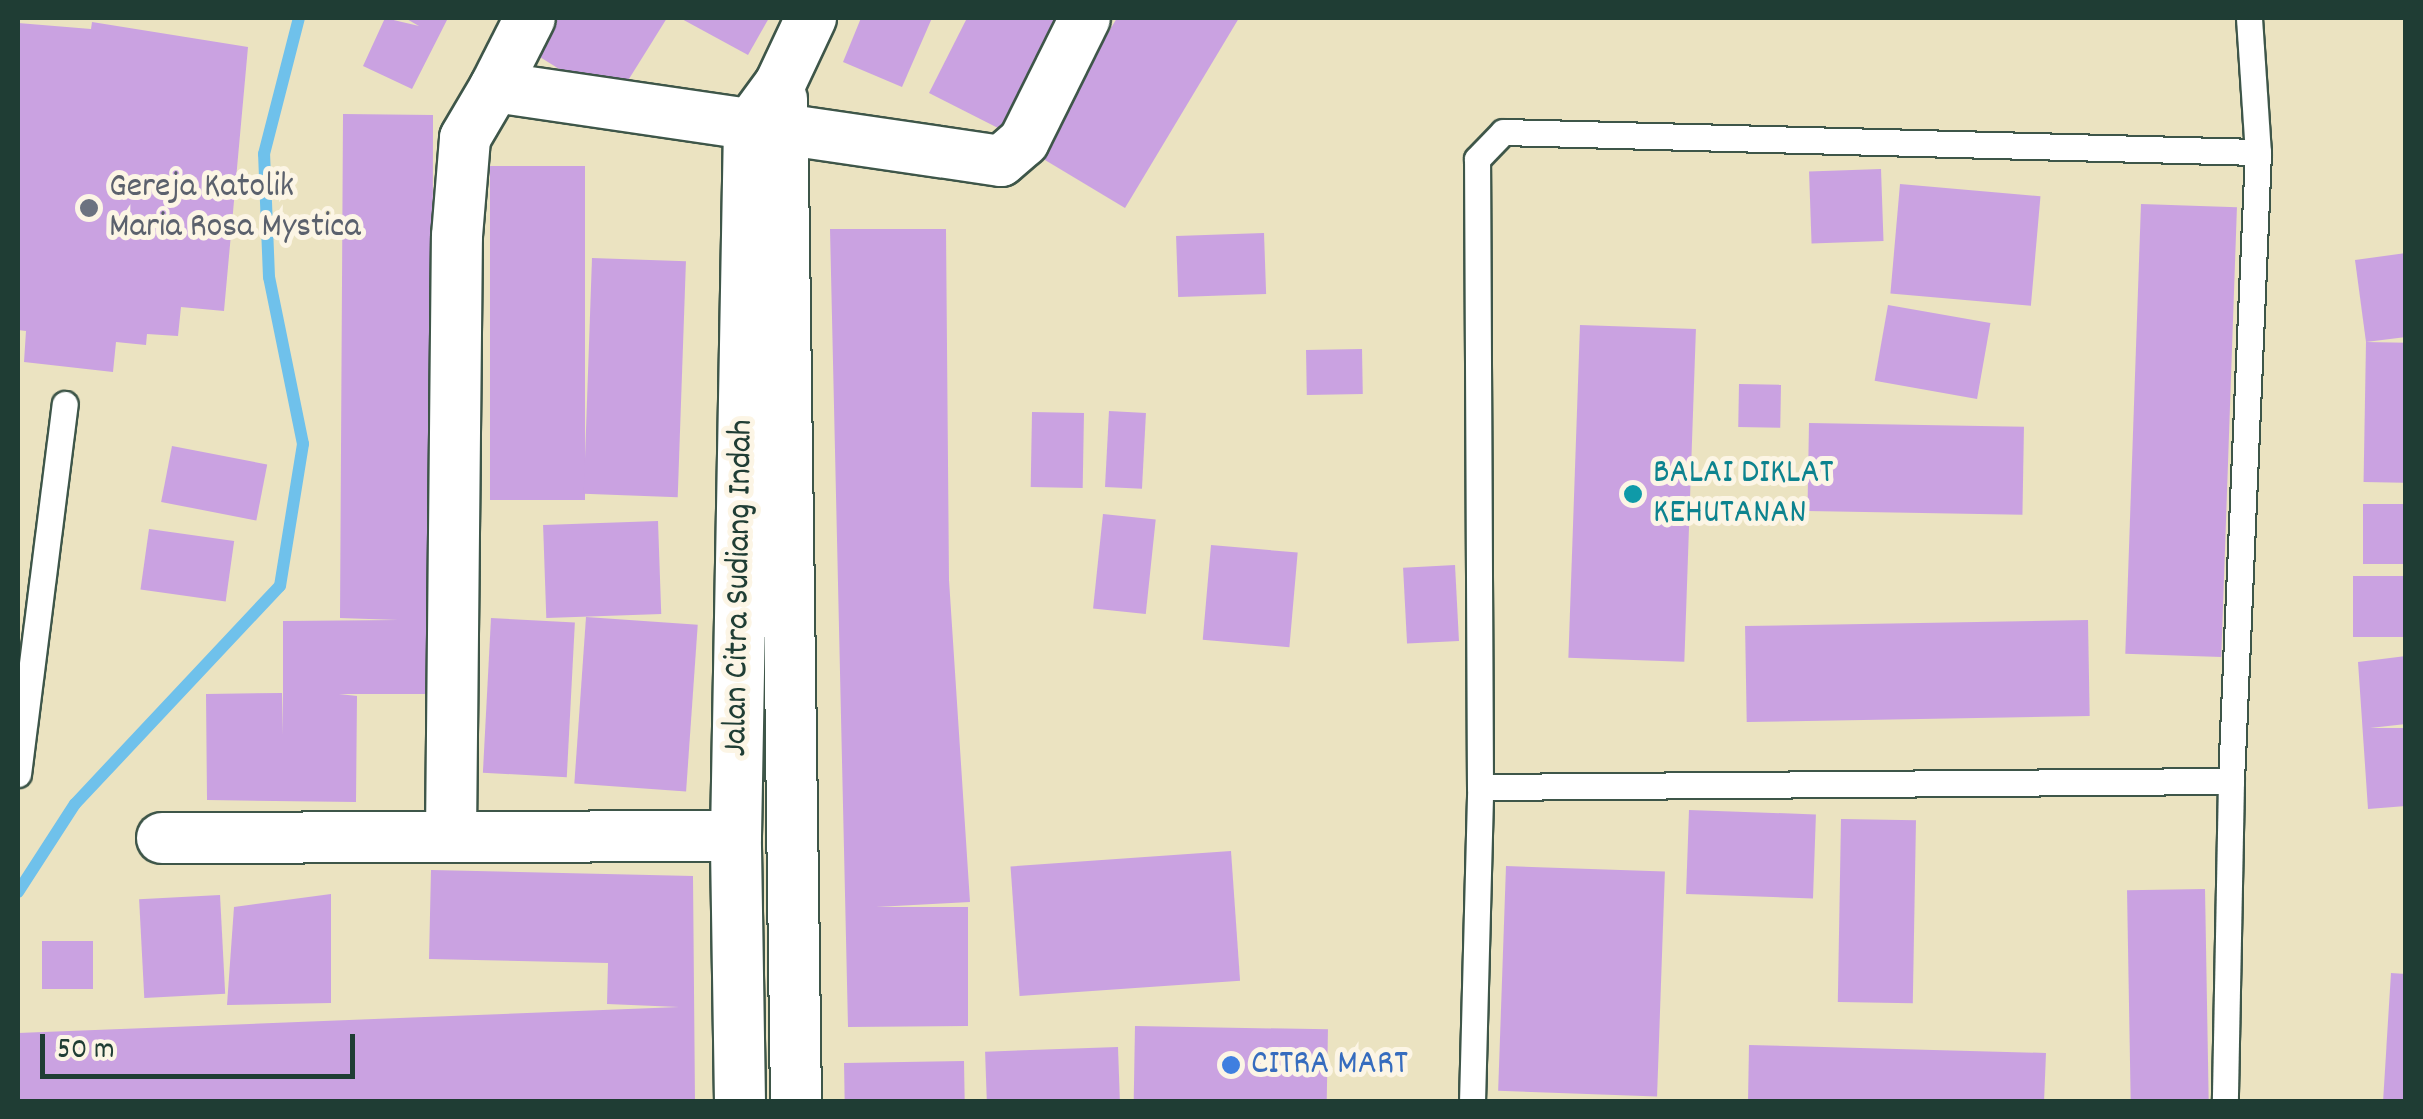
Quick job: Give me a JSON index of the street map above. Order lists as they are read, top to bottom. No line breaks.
{"streets":{"street":["Jalan Citra Sudiang Indah"]},"places":["Gereja Katolik Maria Rosa Mystica","BALAI DIKLAT KEHUTANAN","CITRA MART"],"scale_bar":"50 m"}
